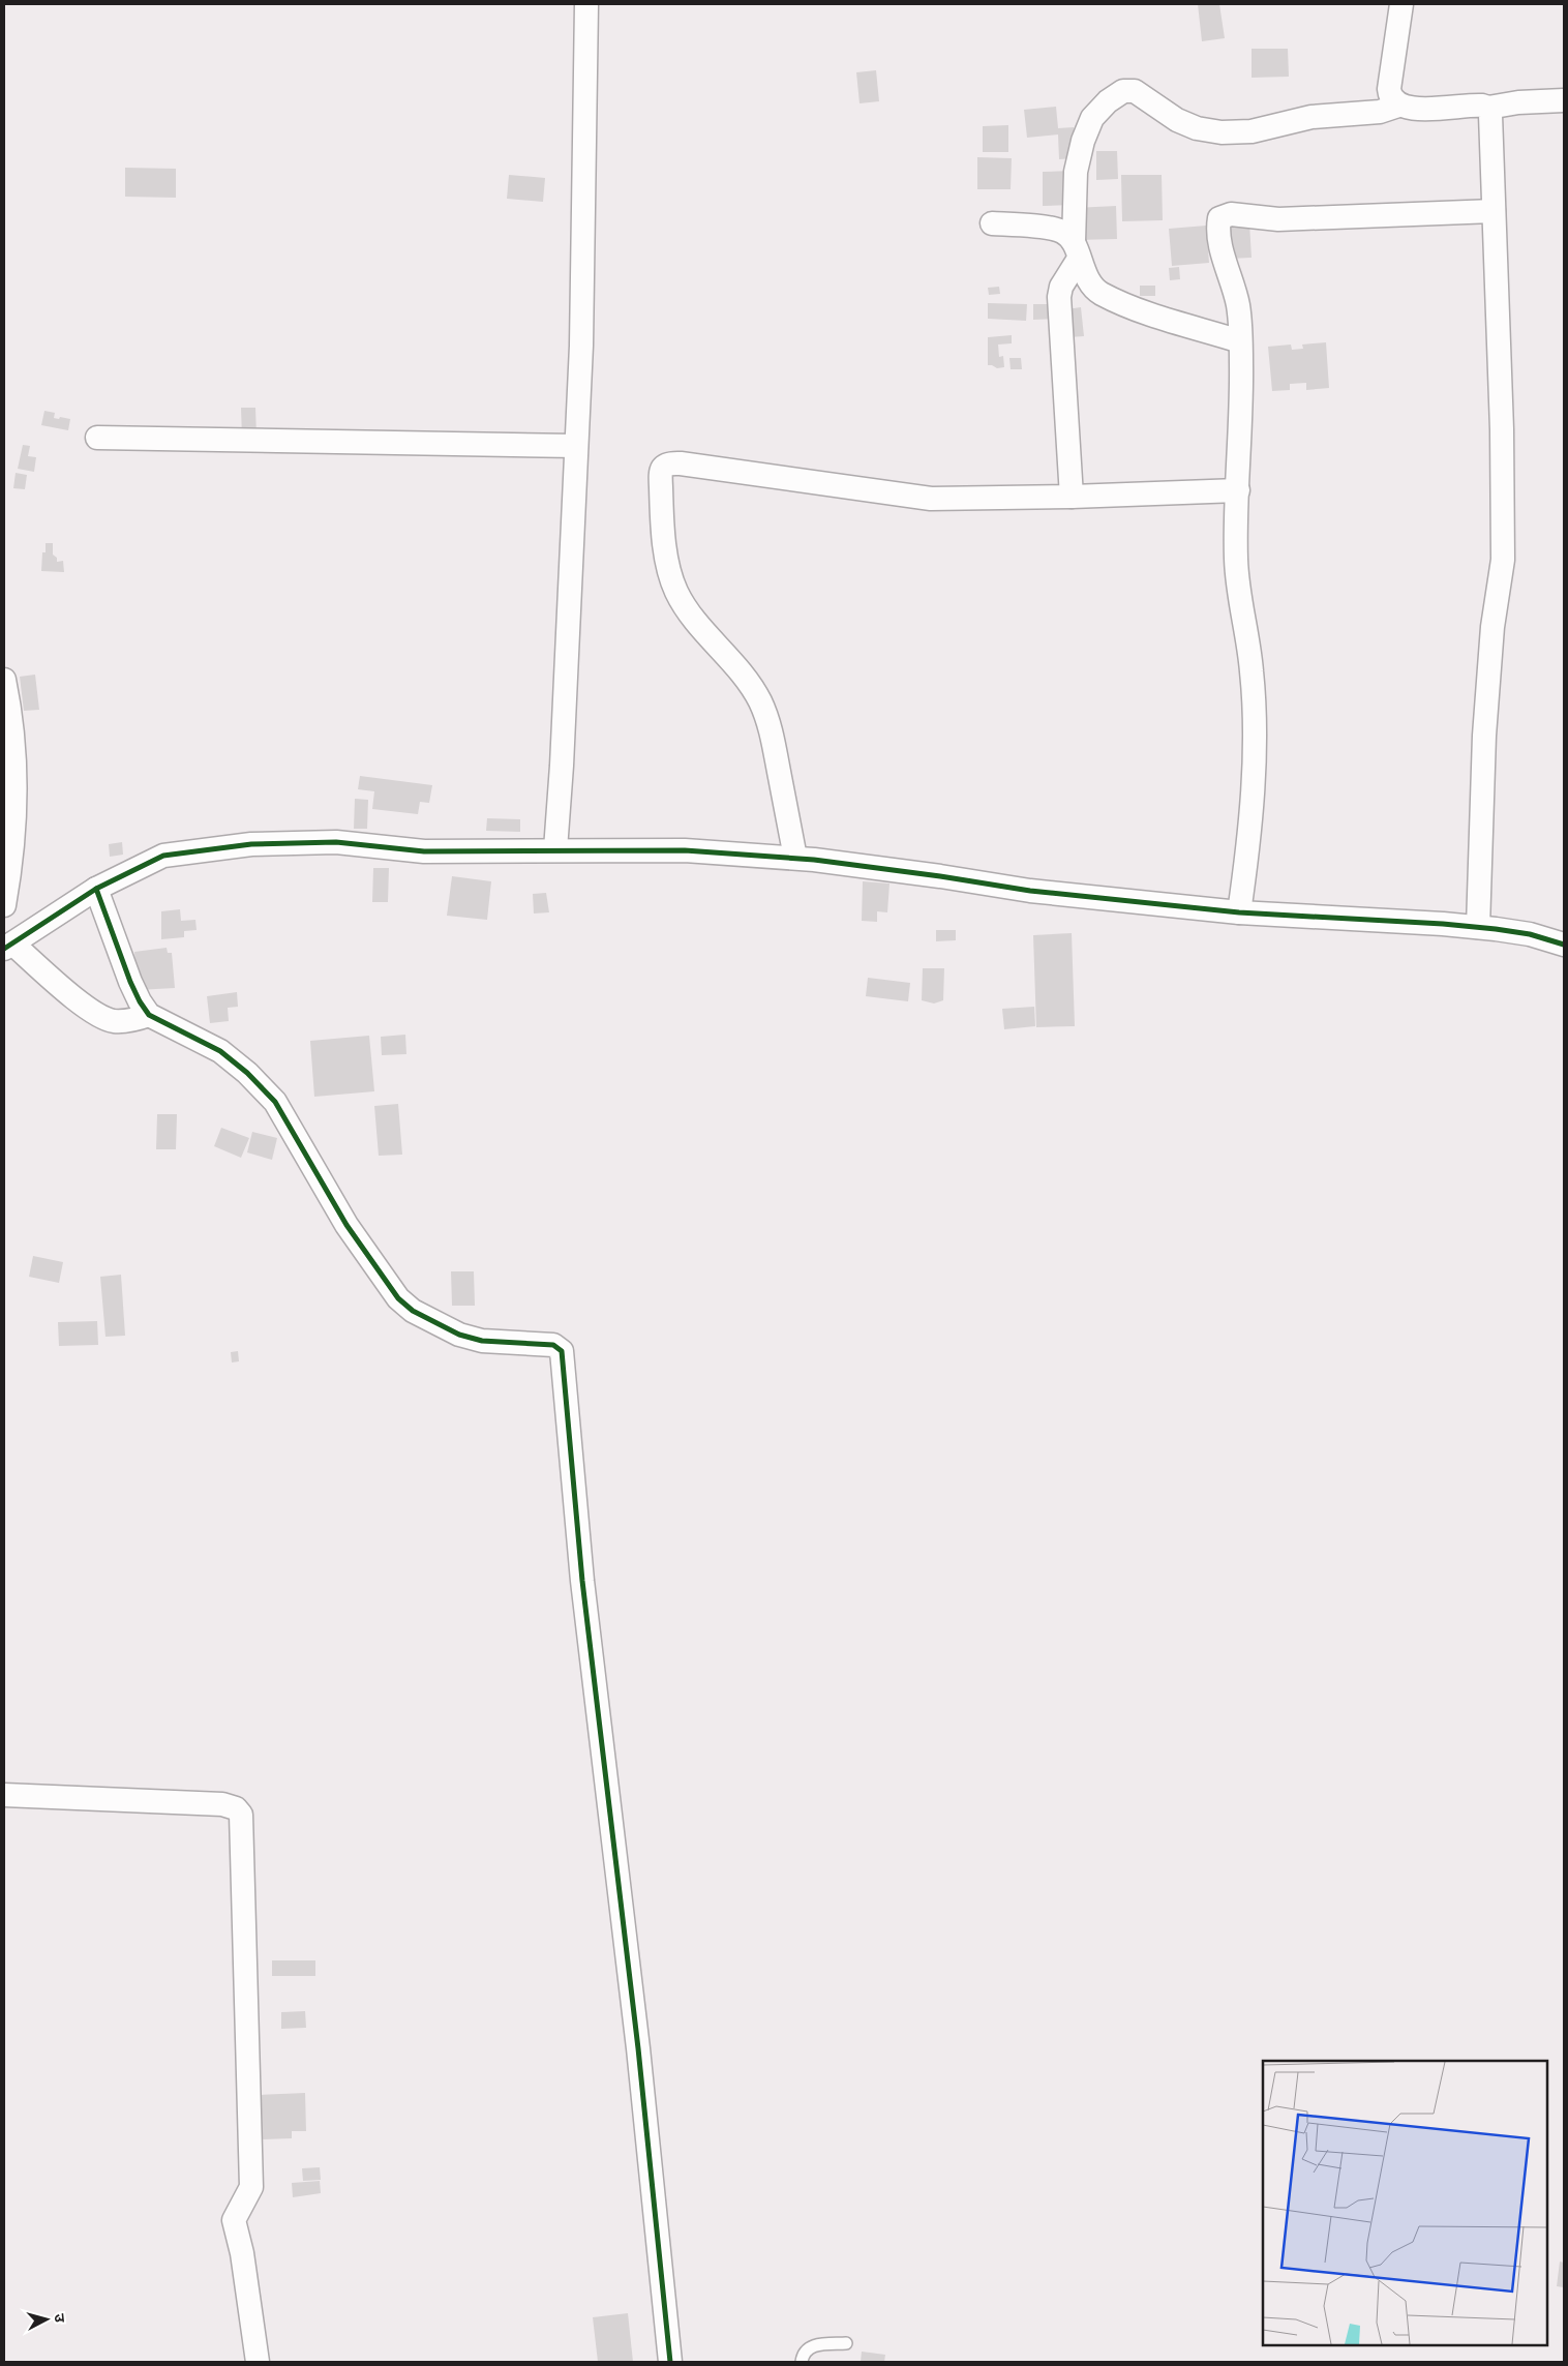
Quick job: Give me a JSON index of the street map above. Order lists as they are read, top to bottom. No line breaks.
{"north":"right"}
